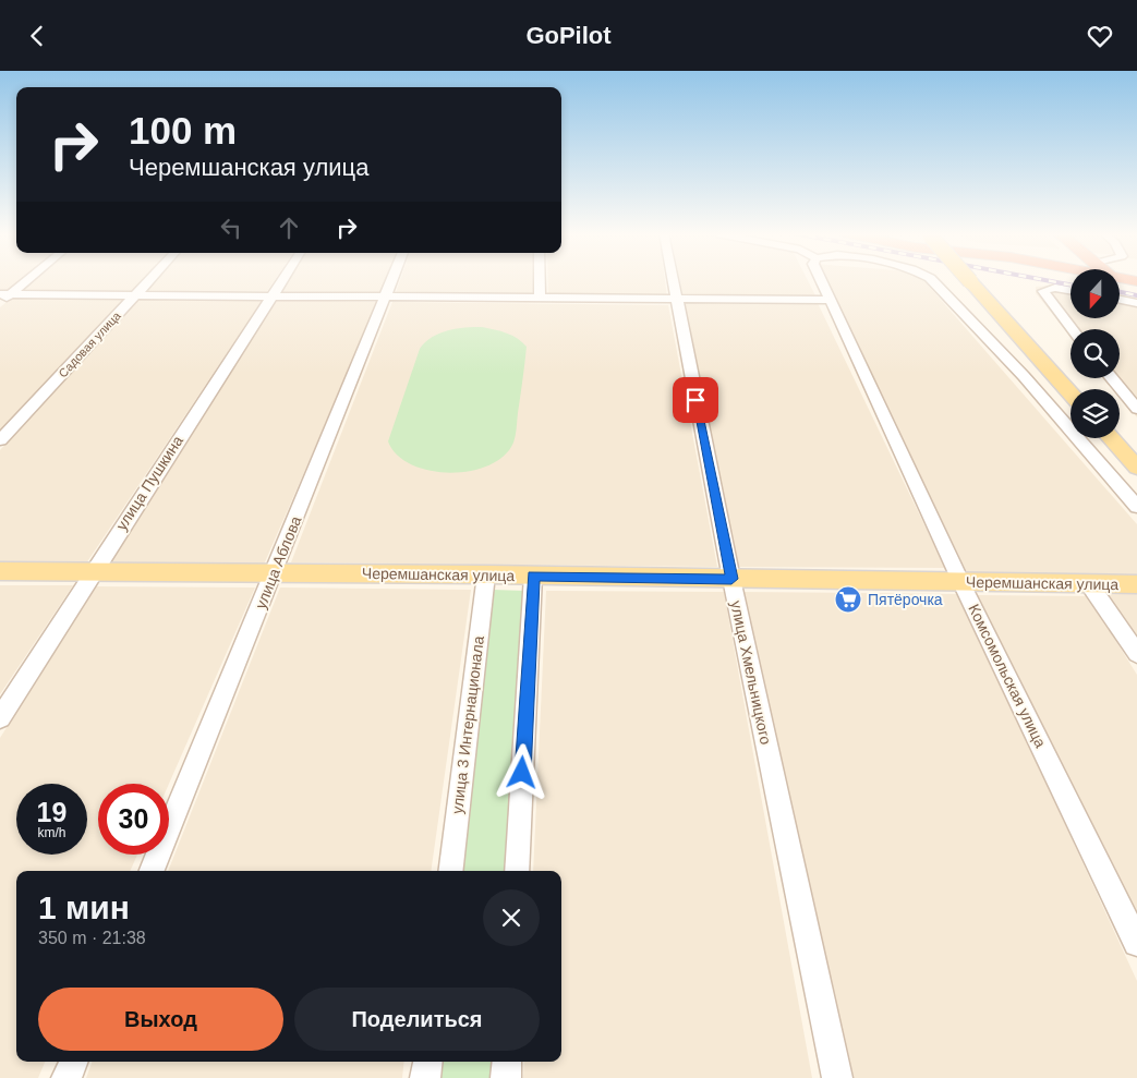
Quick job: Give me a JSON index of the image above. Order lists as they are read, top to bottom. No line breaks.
{"streets":{"main road":["Черемшанская улица"],"street":["Садовая улица","улица Пушкина","улица Аблова","улица Хмельницкого","Комсомольская улица","улица 3 Интернационала"]},"crossings":[["улица Пушкина","Черемшанская улица"],["улица Аблова","Черемшанская улица"],["Черемшанская улица","улица Хмельницкого"],["Черемшанская улица","Комсомольская улица"],["Черемшанская улица","улица 3 Интернационала"]],"places":{"supermarket":["Пятёрочка"]},"north":"bottom","page":{"header":"GoPilot","turn":["100 m","Черемшанская улица"],"speed":"19 km/h","limit":"30","heading":["1 мин","350 m · 21:38"],"buttons":["Выход","Поделиться"]}}
